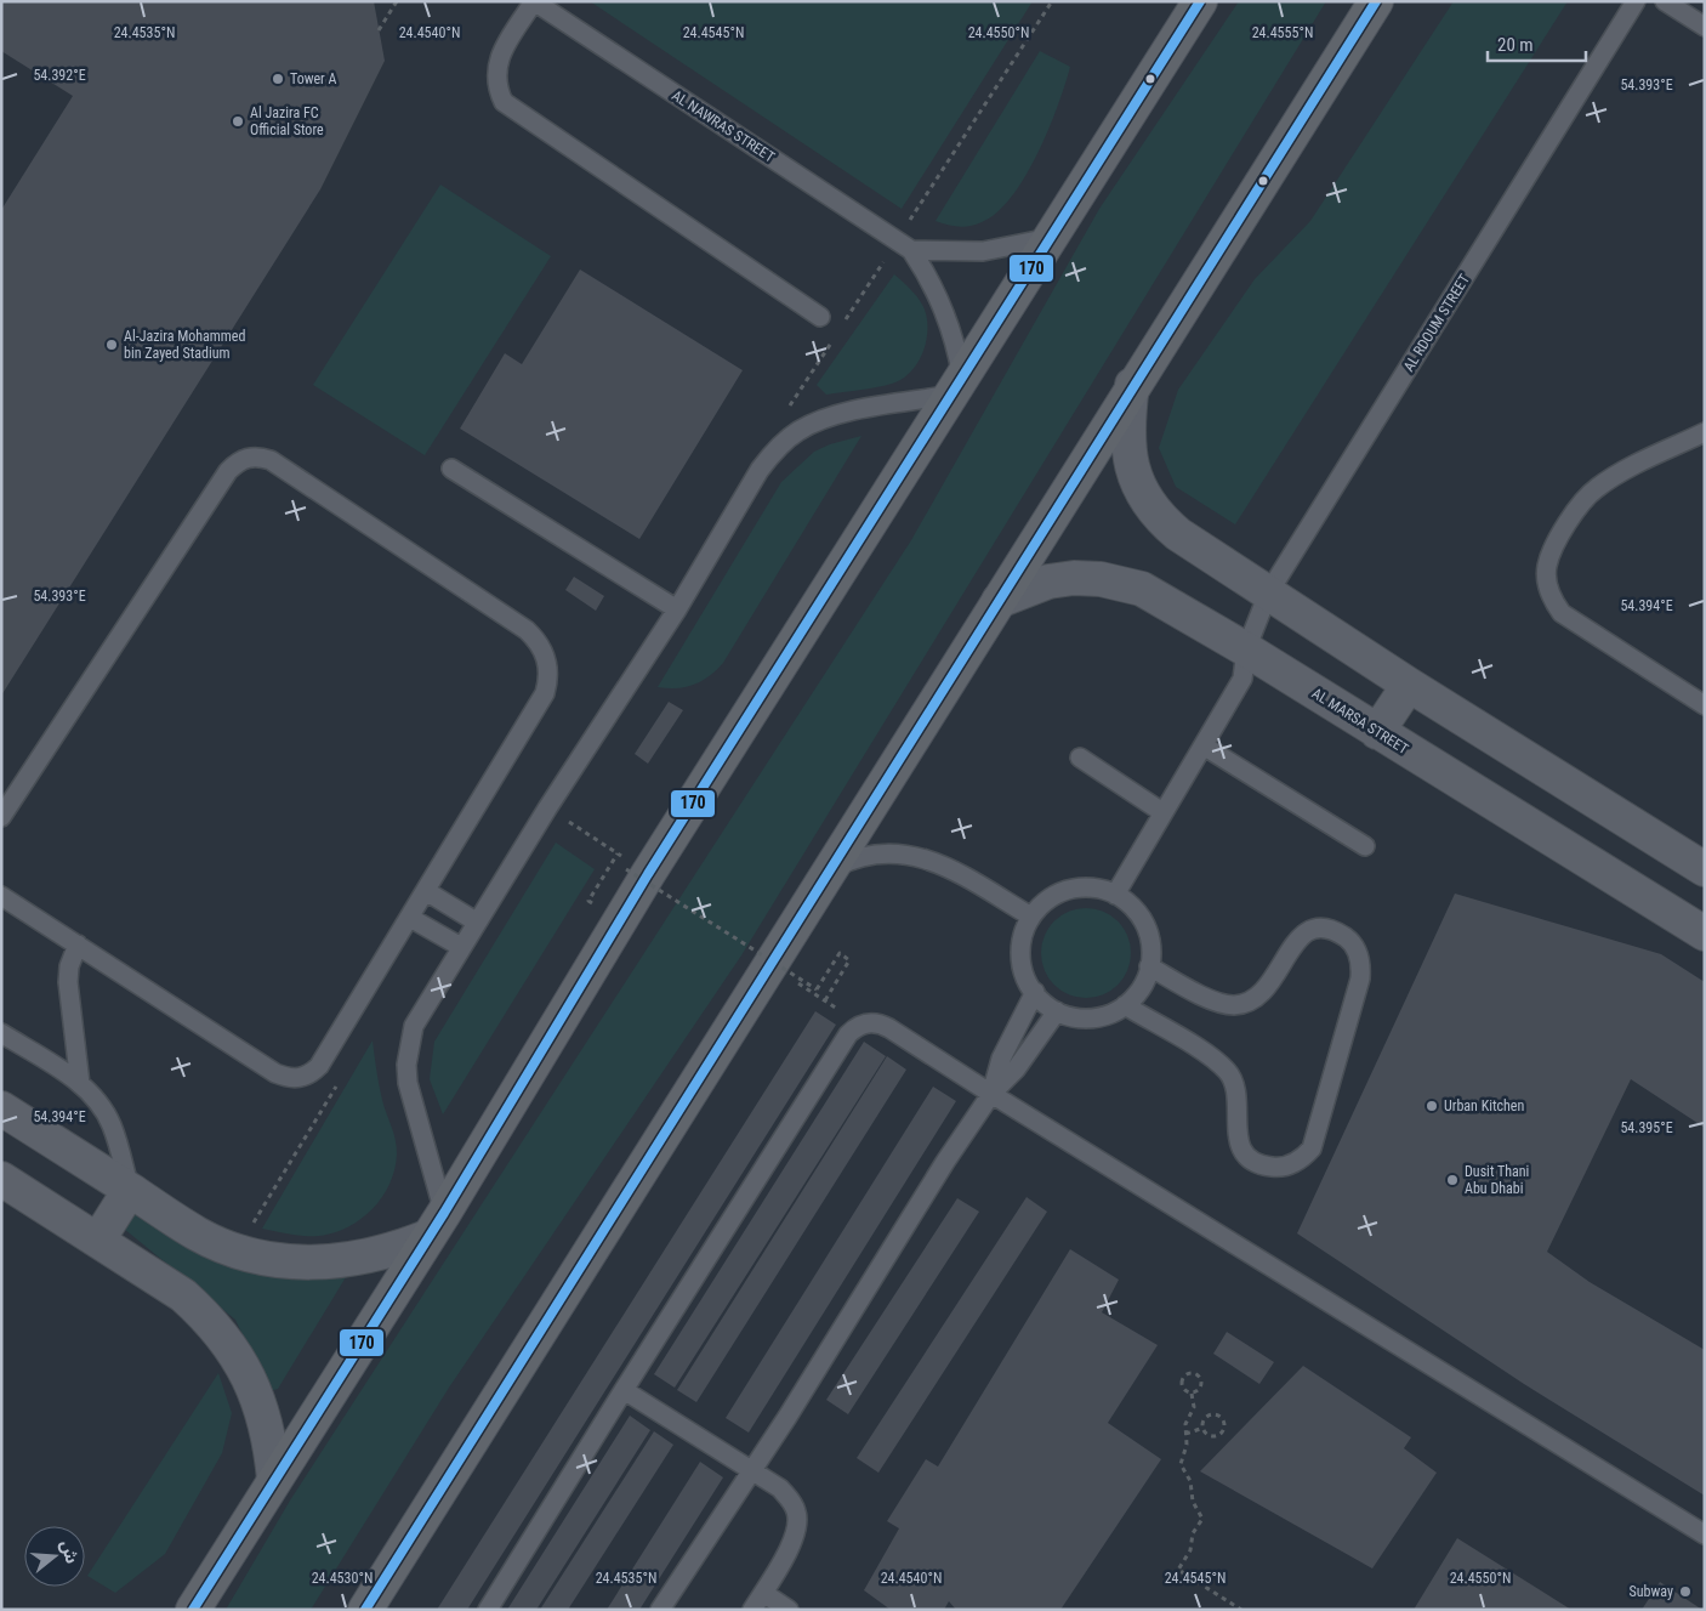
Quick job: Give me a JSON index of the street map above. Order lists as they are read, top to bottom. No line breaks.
{"streets":{"street":["AL MARSA STREET"],"lane":["AL NAWRAS STREET","AL RDOUM STREET"]},"crossings":[["AL RDOUM STREET","AL MARSA STREET"]],"places":["Tower A","Al Jazira FC Official Store","Al-Jazira Mohammed bin Zayed Stadium","Urban Kitchen","Dusit Thani Abu Dhabi","Subway"],"lines":["transit line 170"],"scale_bar":"20 m","north":"right","coordinates":["24.4535°N","24.4540°N","24.4545°N","24.4550°N","24.4555°N","54.392°E","54.393°E","54.394°E","54.395°E","24.4530°N"]}
